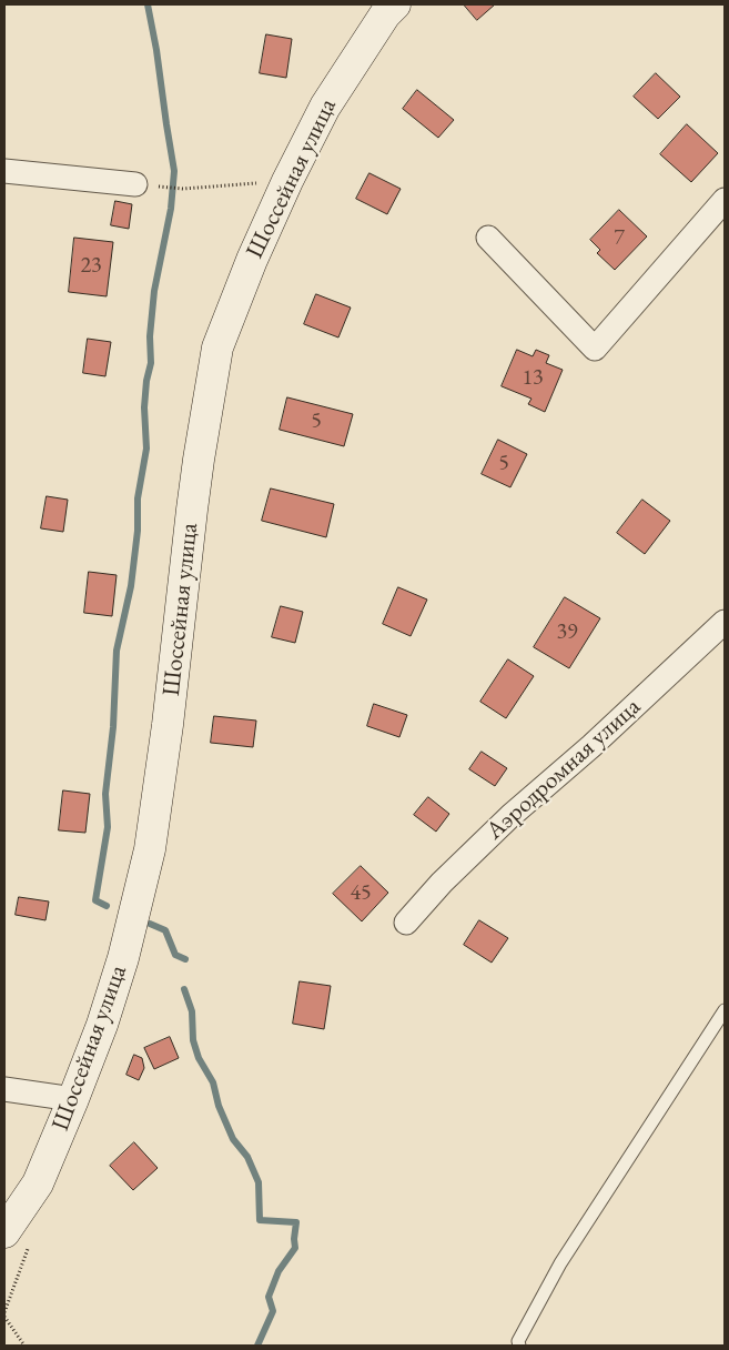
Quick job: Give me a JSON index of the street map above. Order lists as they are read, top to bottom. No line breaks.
{"streets":{"main road":["Шоссейная улица"],"street":["Аэродромная улица"]},"house_numbers":["7","23","13","5","5","39","45"]}
